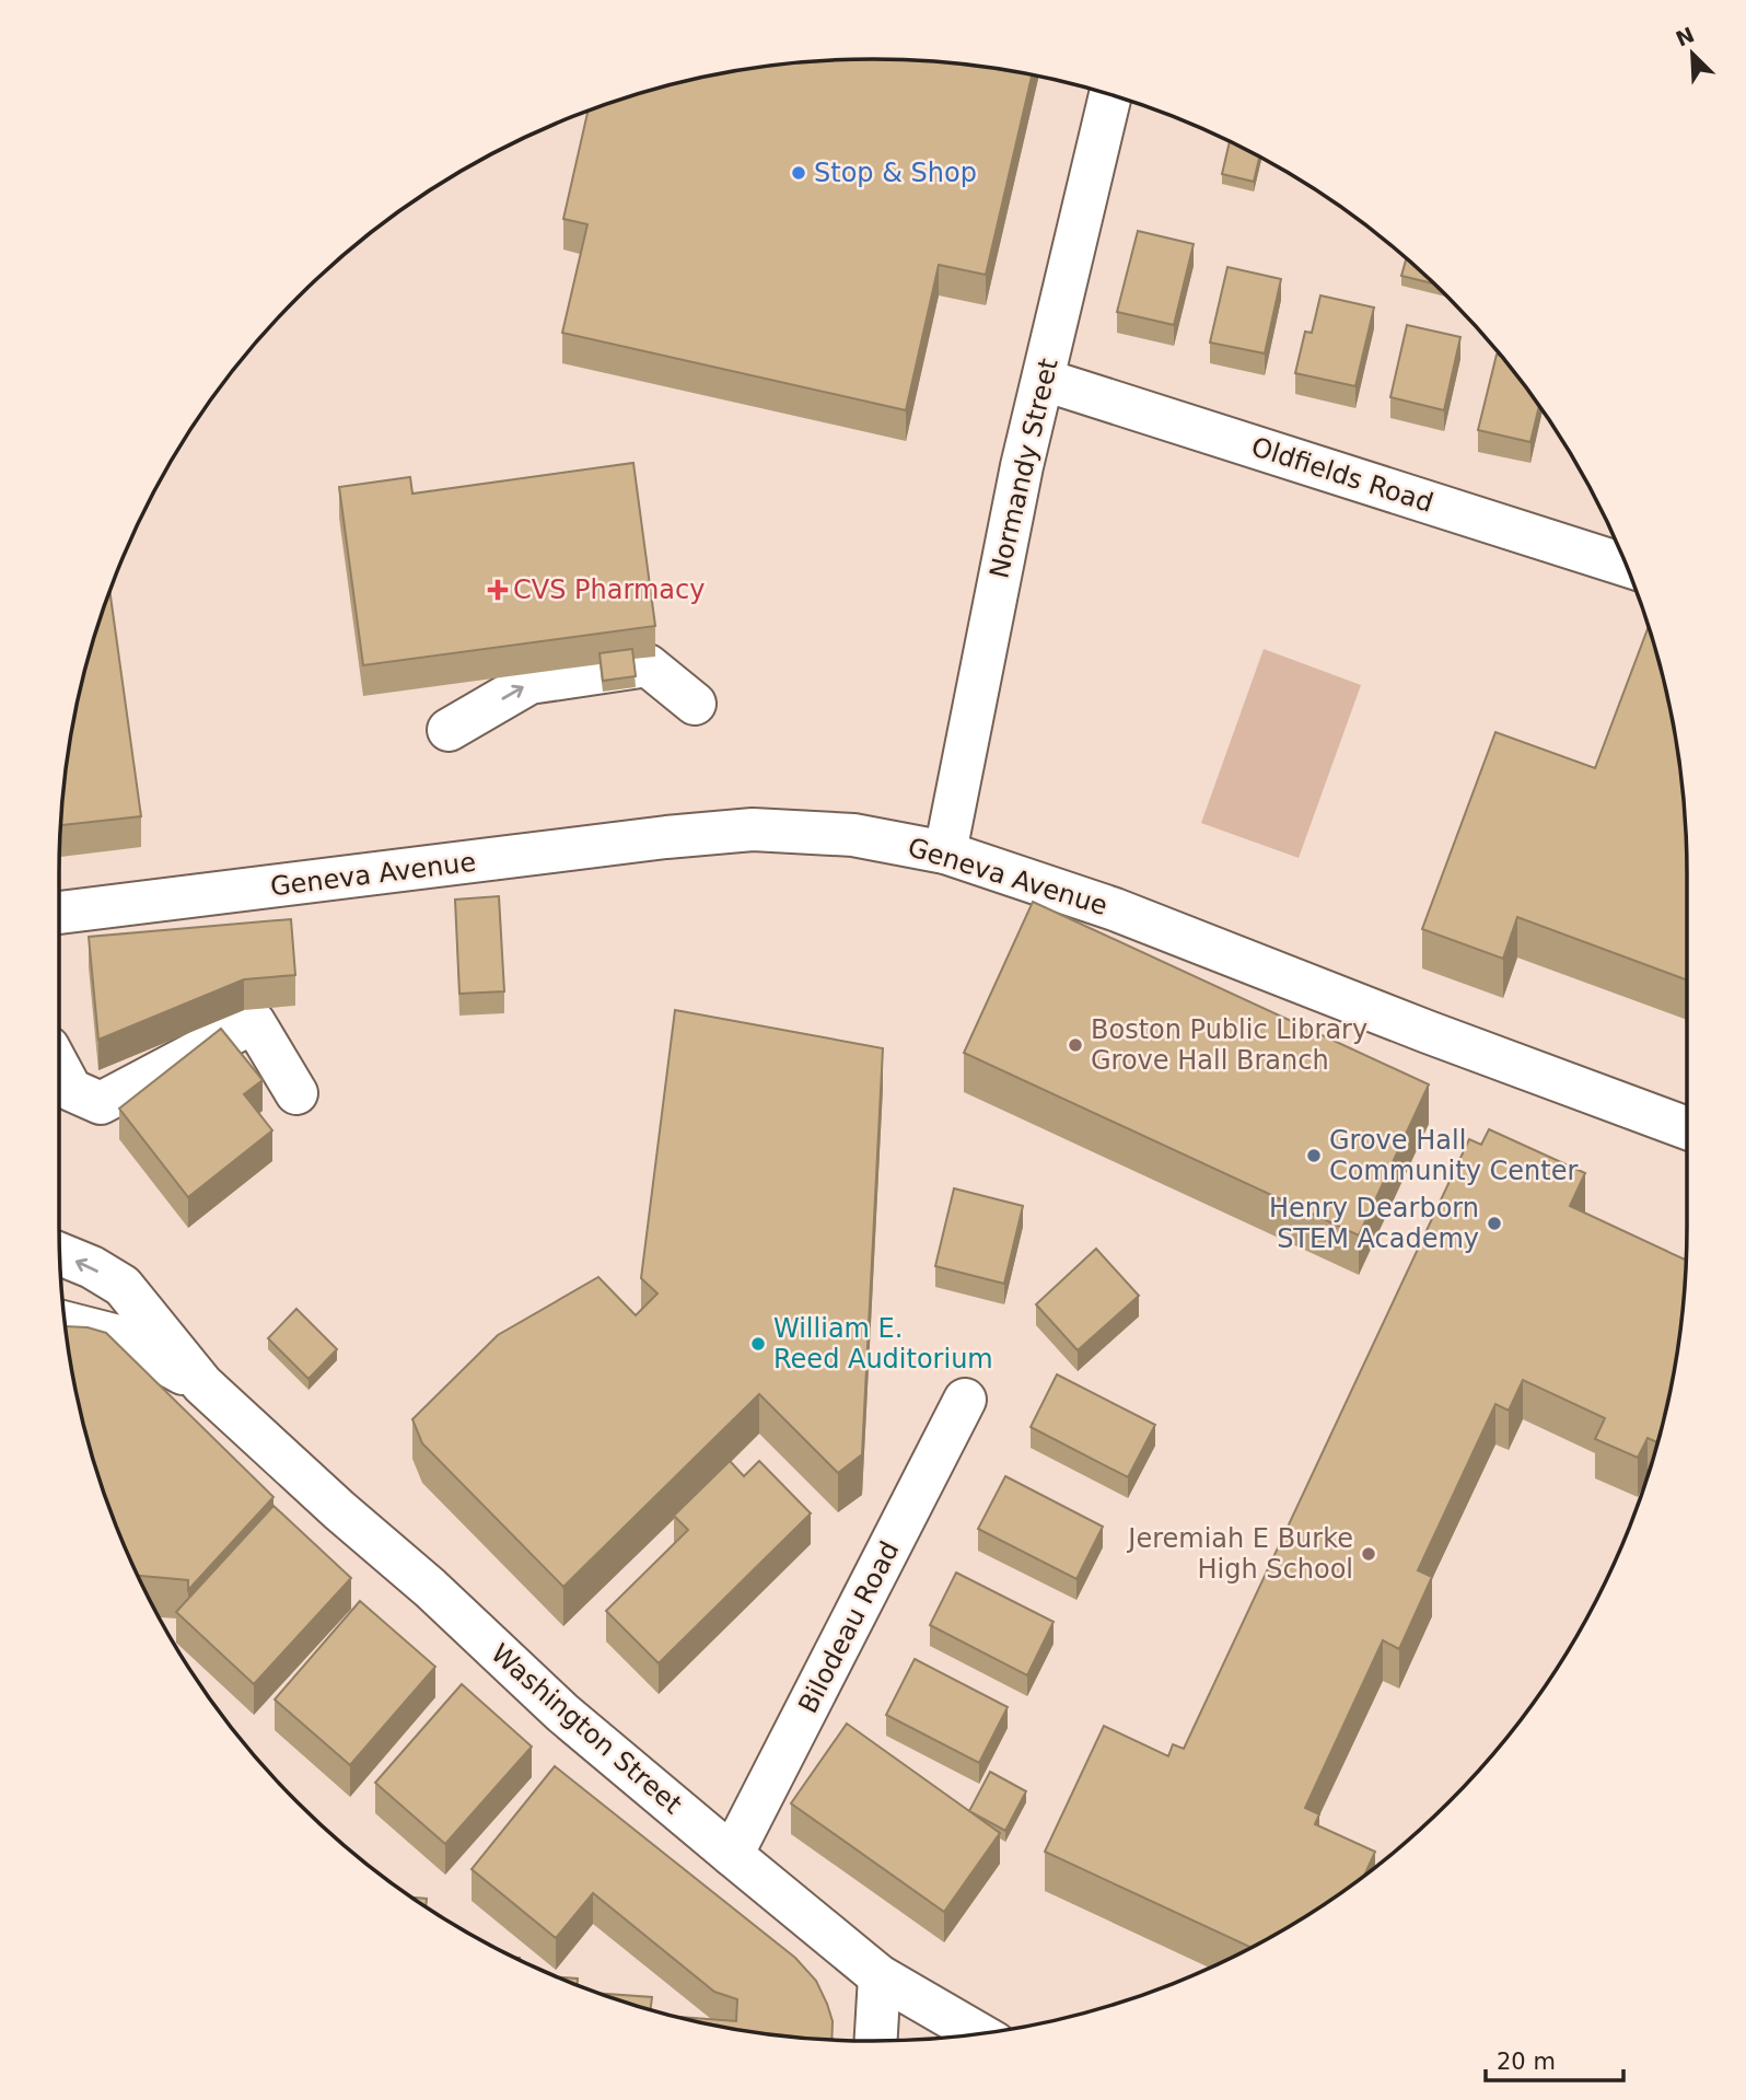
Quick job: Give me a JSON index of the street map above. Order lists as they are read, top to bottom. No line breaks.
{"streets":{"main road":["Normandy Street","Oldfields Road","Geneva Avenue","Bilodeau Road","Washington Street"]},"crossings":[["Normandy Street","Oldfields Road"],["Normandy Street","Geneva Avenue"],["Bilodeau Road","Washington Street"]],"places":{"other":["Stop & Shop","Boston Public Library Grove Hall Branch","Grove Hall Community Center","Henry Dearborn STEM Academy","William E. Reed Auditorium","Jeremiah E Burke High School"],"health":["CVS Pharmacy"]},"scale_bar":"20 m","north":"top left"}
